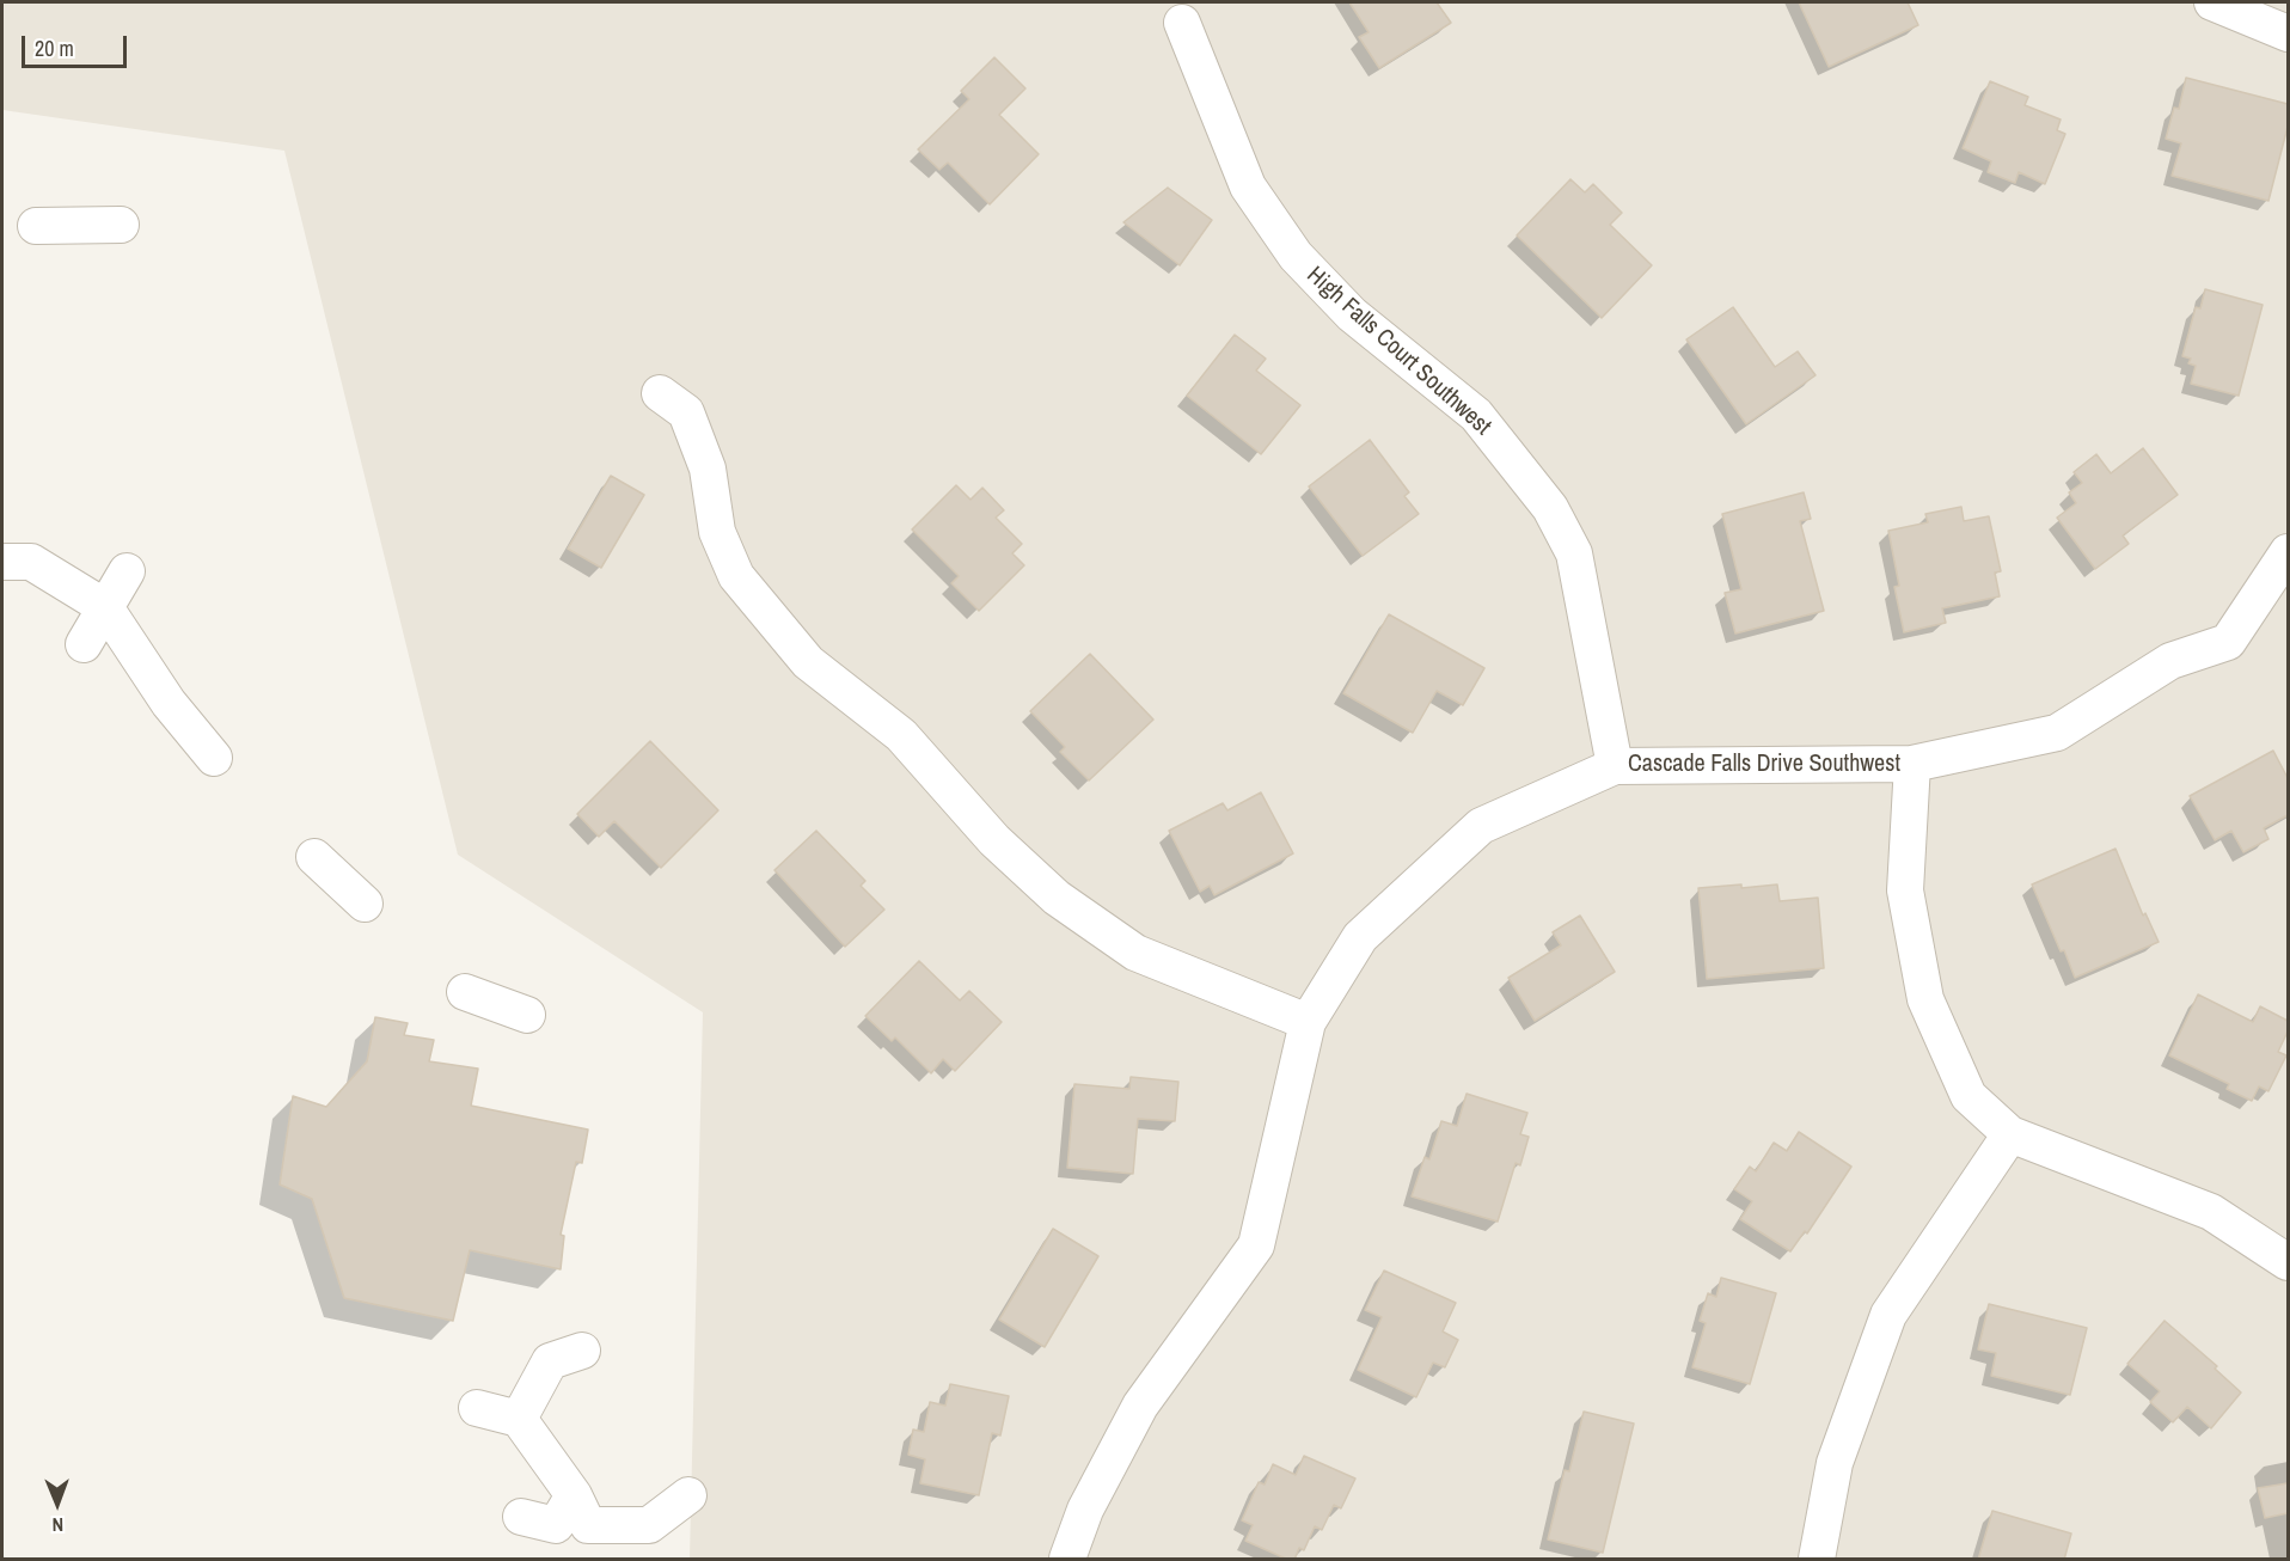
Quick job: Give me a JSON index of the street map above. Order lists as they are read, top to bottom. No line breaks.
{"streets":{"street":["High Falls Court Southwest","Cascade Falls Drive Southwest"]},"crossings":[["High Falls Court Southwest","Cascade Falls Drive Southwest"]],"scale_bar":"20 m","north":"bottom"}
